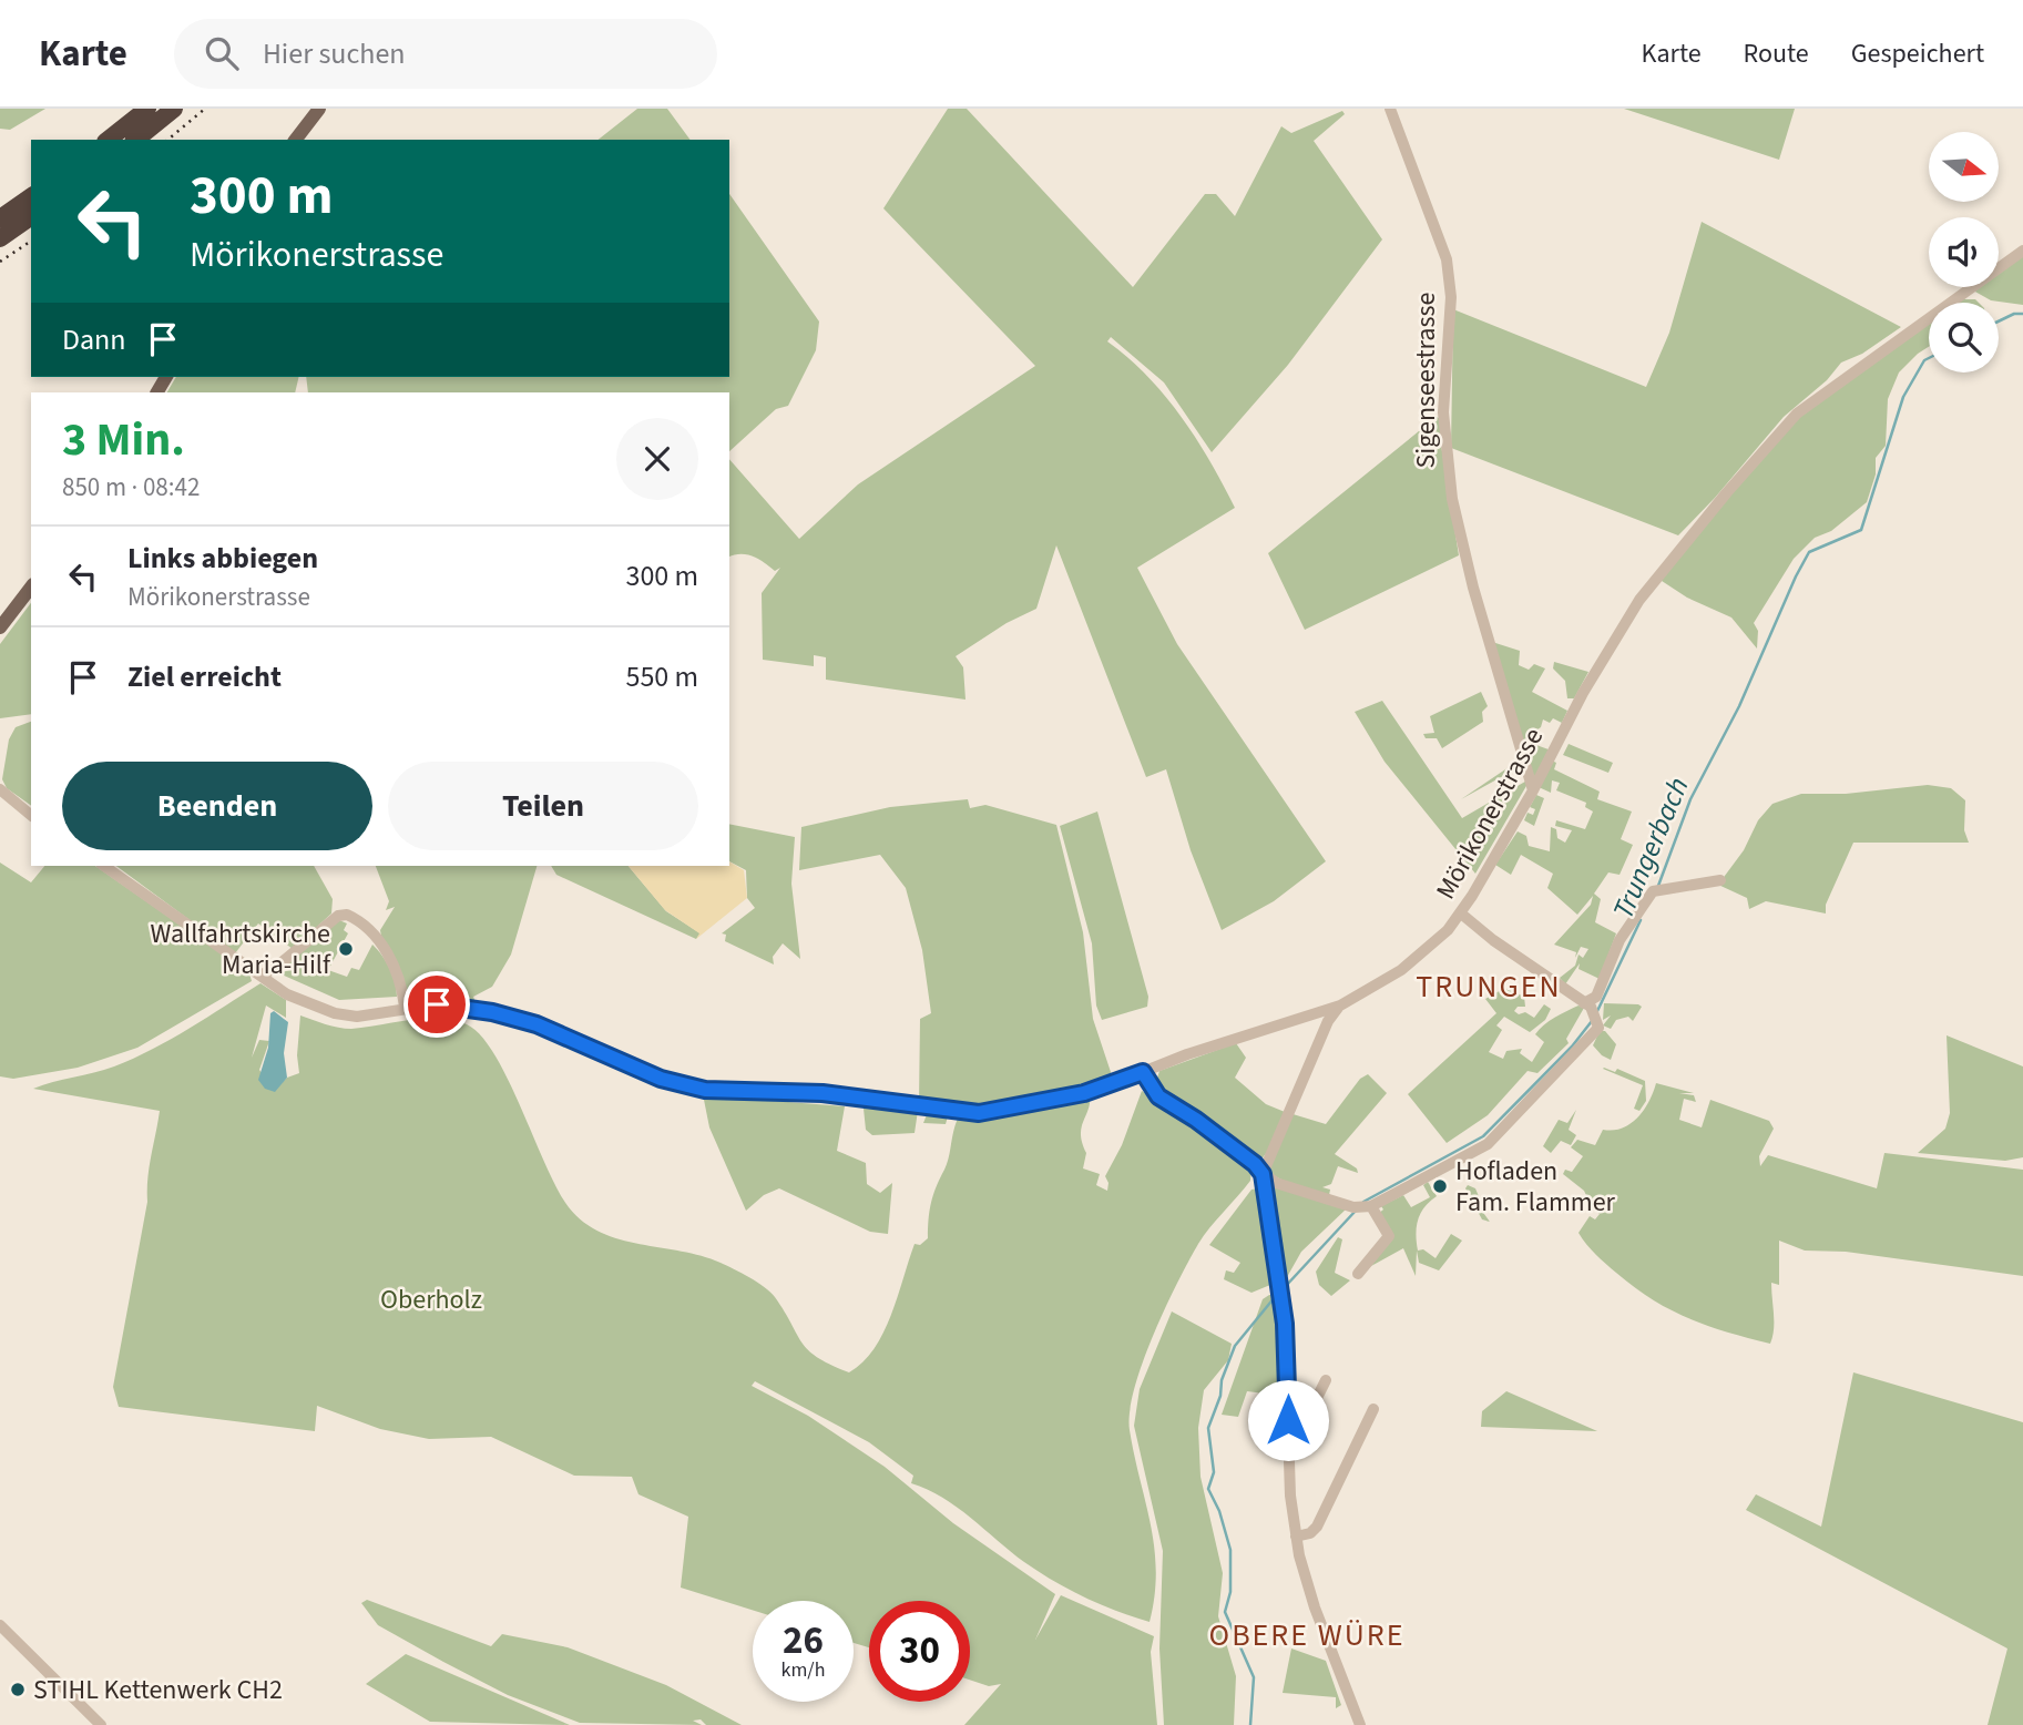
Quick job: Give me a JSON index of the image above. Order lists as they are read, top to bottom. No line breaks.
{"streets":{"street":["Sigenseestrasse","Mörikonerstrasse"]},"crossings":[["Sigenseestrasse","Mörikonerstrasse"]],"districts":["TRUNGEN","OBERE WÜRE"],"water":["Trungerbach"],"parks":["Oberholz"],"places":["Wallfahrtskirche Maria-Hilf","Hofladen Fam. Flammer","STIHL Kettenwerk CH2"],"north":"right","page":{"header":"Karte","search":"Hier suchen","nav":["Karte","Route","Gespeichert"],"turn":["300 m","Mörikonerstrasse"],"then":"Dann","heading":["3 Min.","850 m · 08:42"],"list":[{"name":"Links abbiegen","note":"Mörikonerstrasse","value":"300 m"},{"name":"Ziel erreicht","value":"550 m"}],"buttons":["Beenden","Teilen"],"speed":"26 km/h","limit":"30"}}
